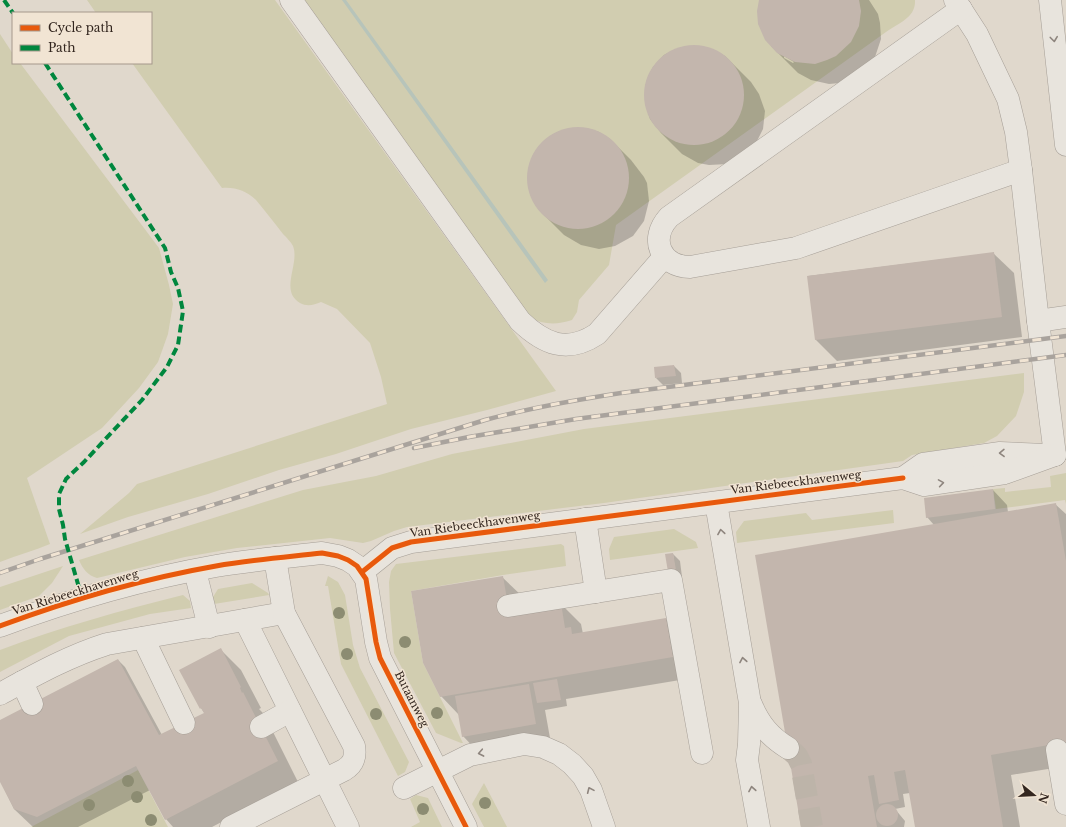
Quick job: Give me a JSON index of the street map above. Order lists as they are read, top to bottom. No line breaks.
{"streets":{"street":["Van Riebeeckhavenweg","Butaanweg"]},"crossings":[["Van Riebeeckhavenweg","Butaanweg"]],"legend":["Cycle path","Path"],"north":"right"}
